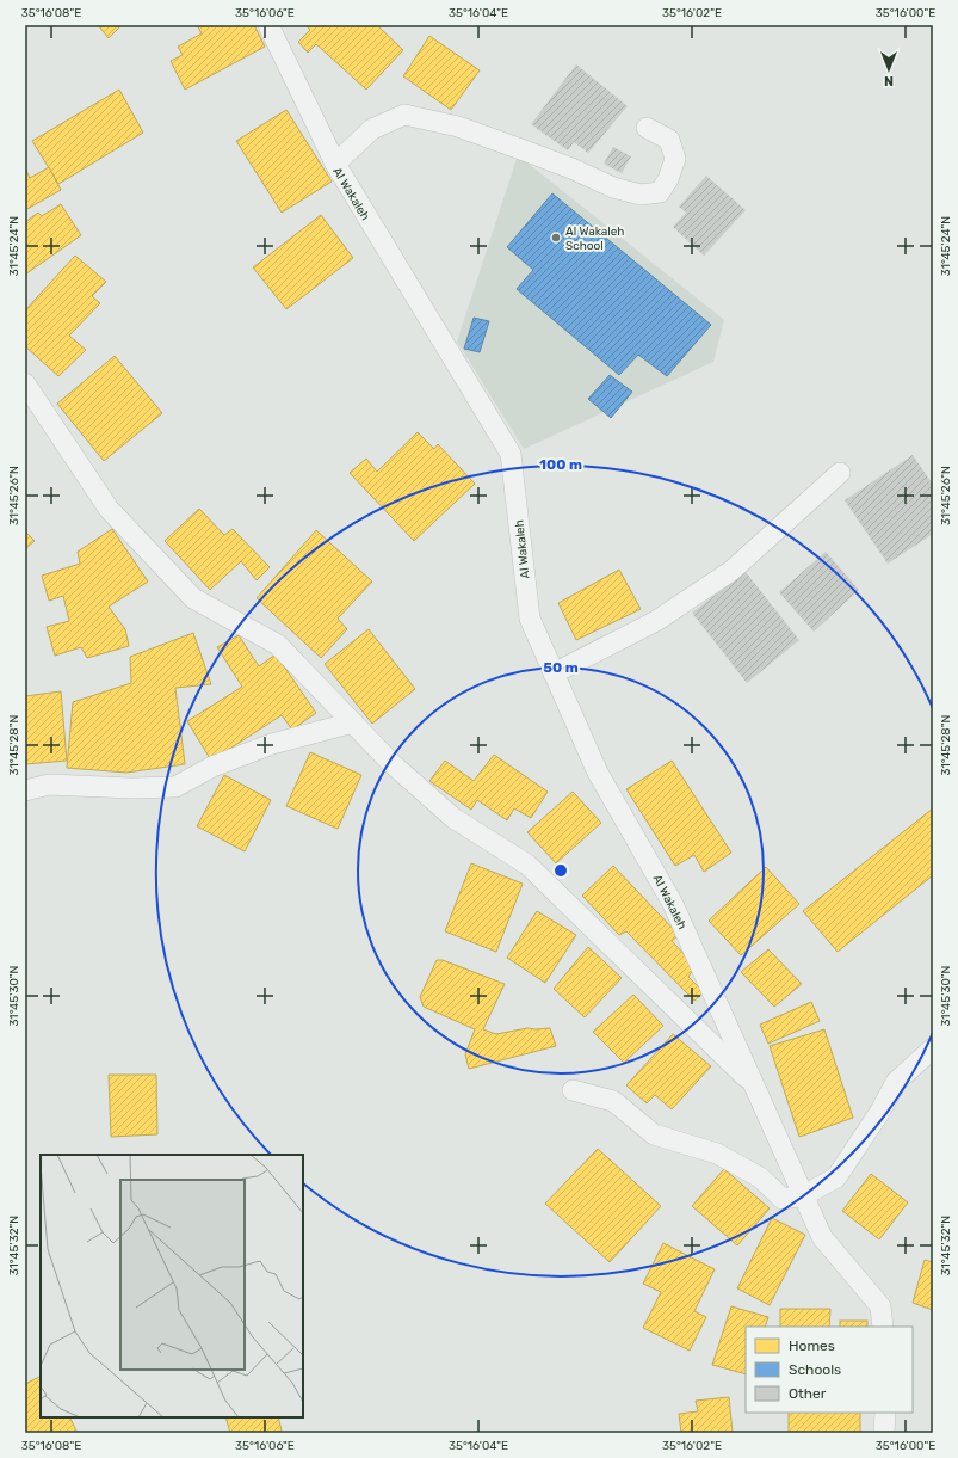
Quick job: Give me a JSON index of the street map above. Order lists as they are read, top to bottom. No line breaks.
{"streets":{"street":["Al Wakaleh"]},"places":["Al Wakaleh School"],"legend":["Homes","Schools","Other"],"north":"bottom","coordinates":["35°16'08\"E","35°16'06\"E","35°16'04\"E","35°16'02\"E","35°16'00\"E","31°45'24\"N","31°45'26\"N","31°45'28\"N","31°45'30\"N","31°45'32\"N"],"rings":["100 m","50 m"]}
